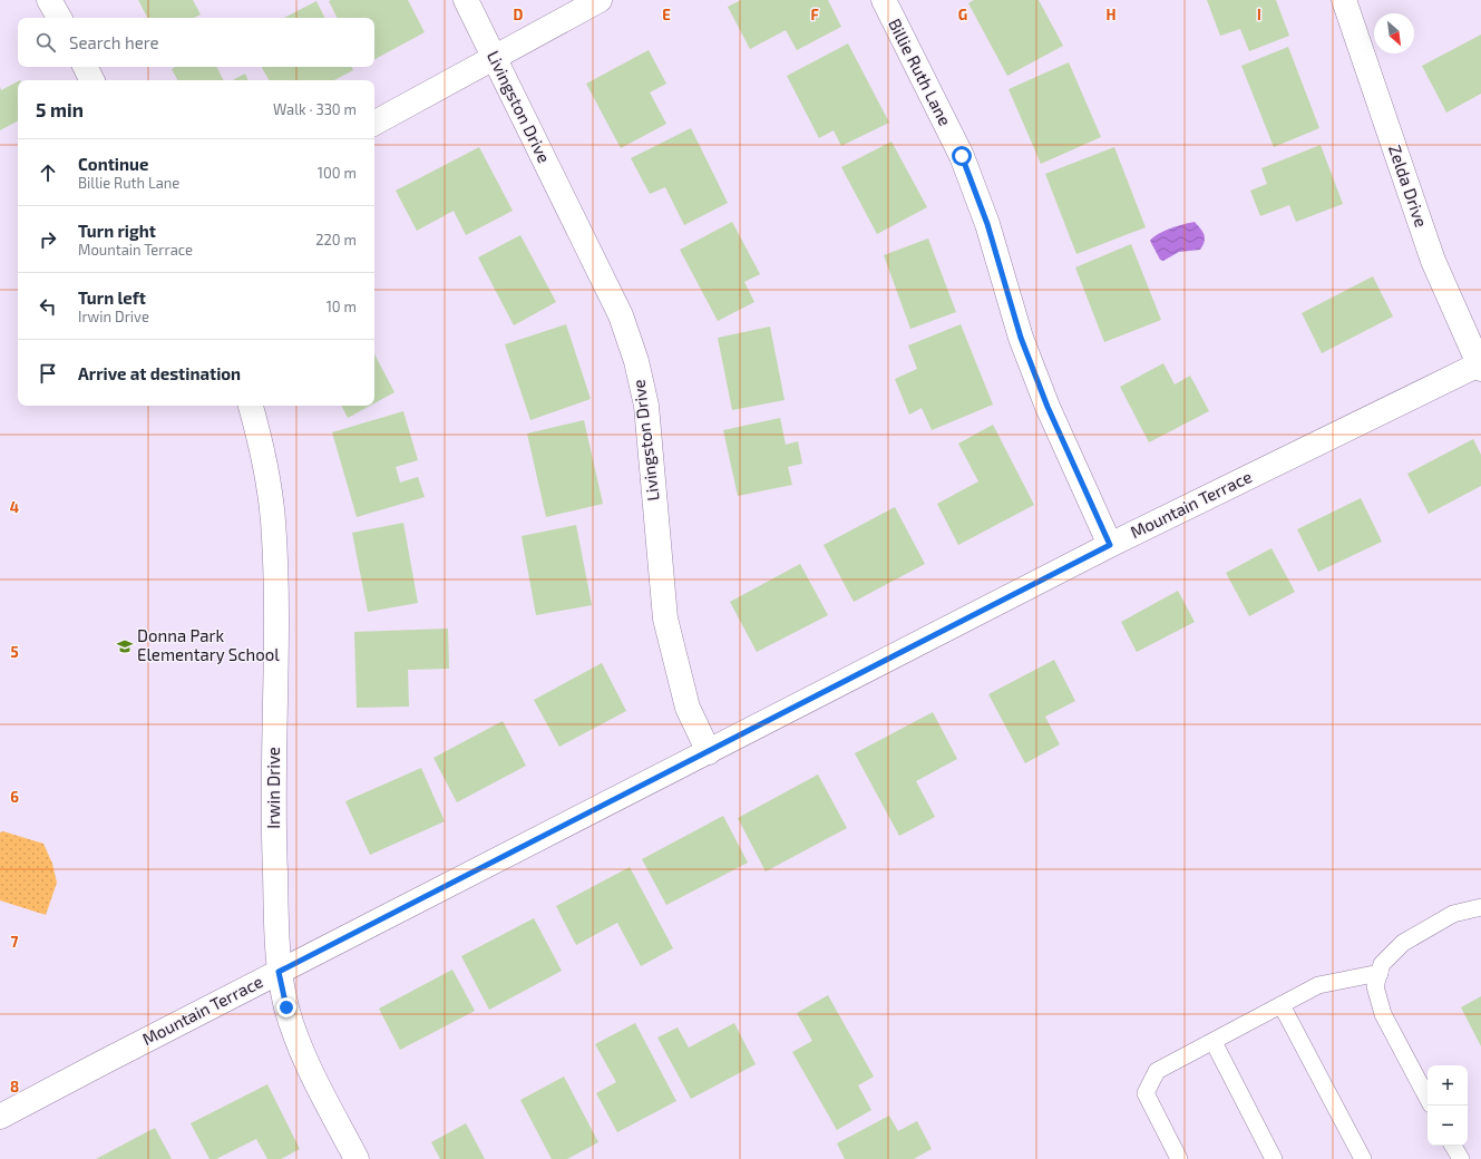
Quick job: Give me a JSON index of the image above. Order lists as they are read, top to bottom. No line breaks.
{"streets":{"street":["Billie Ruth Lane","Livingston Drive","Zelda Drive","Mountain Terrace","Irwin Drive"]},"crossings":[["Billie Ruth Lane","Mountain Terrace"],["Livingston Drive","Mountain Terrace"],["Zelda Drive","Mountain Terrace"],["Mountain Terrace","Irwin Drive"]],"places":{"school or university":["Donna Park Elementary School"]},"north":"bottom right","page":{"search":"Search here","heading":["5 min","Walk · 330 m"],"list":[["Continue","Billie Ruth Lane","100 m"],["Turn right","Mountain Terrace","220 m"],["Turn left","Irwin Drive","10 m"],"Arrive at destination"],"map_buttons":["+","−"]},"grid":{"columns":["D","E","F","G","H","I"],"rows":["4","5","6","7","8"]}}
